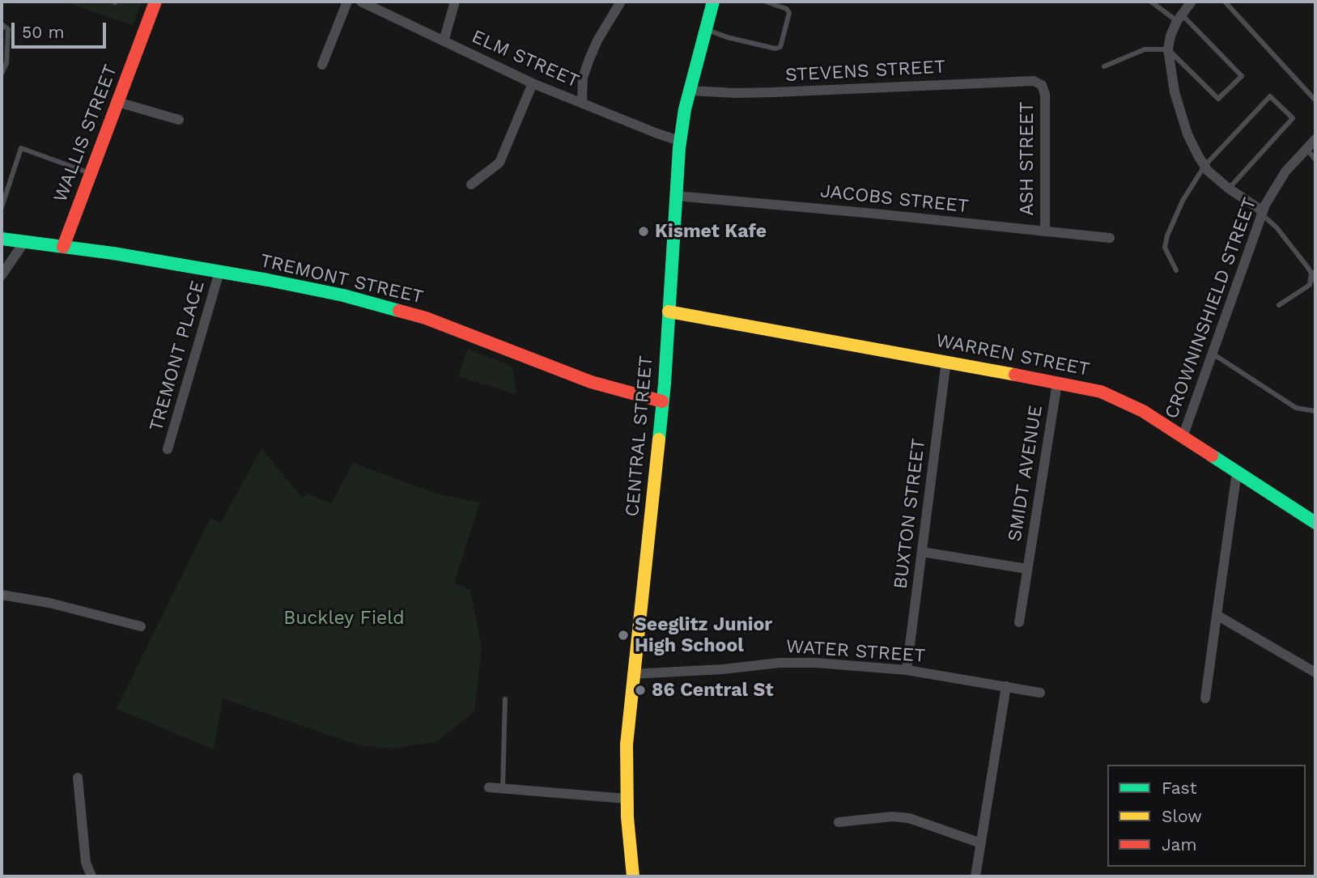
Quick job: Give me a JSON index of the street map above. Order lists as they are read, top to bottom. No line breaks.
{"streets":{"street":["ELM STREET","STEVENS STREET","WALLIS STREET","ASH STREET","JACOBS STREET","TREMONT STREET","CROWNINSHIELD STREET","WARREN STREET","TREMONT PLACE","CENTRAL STREET","SMIDT AVENUE","BUXTON STREET","WATER STREET"]},"crossings":[["ELM STREET","CENTRAL STREET"],["STEVENS STREET","ASH STREET"],["STEVENS STREET","CENTRAL STREET"],["WALLIS STREET","TREMONT STREET"],["ASH STREET","JACOBS STREET"],["JACOBS STREET","CENTRAL STREET"],["TREMONT STREET","TREMONT PLACE"],["TREMONT STREET","CENTRAL STREET"],["CROWNINSHIELD STREET","WARREN STREET"],["WARREN STREET","CENTRAL STREET"],["WARREN STREET","SMIDT AVENUE"],["WARREN STREET","BUXTON STREET"],["CENTRAL STREET","WATER STREET"],["SMIDT AVENUE","BUXTON STREET"],["BUXTON STREET","WATER STREET"]],"parks":["Buckley Field"],"places":["Kismet Kafe","Seeglitz Junior High School","86 Central St"],"legend":["Fast","Slow","Jam"],"scale_bar":"50 m"}
